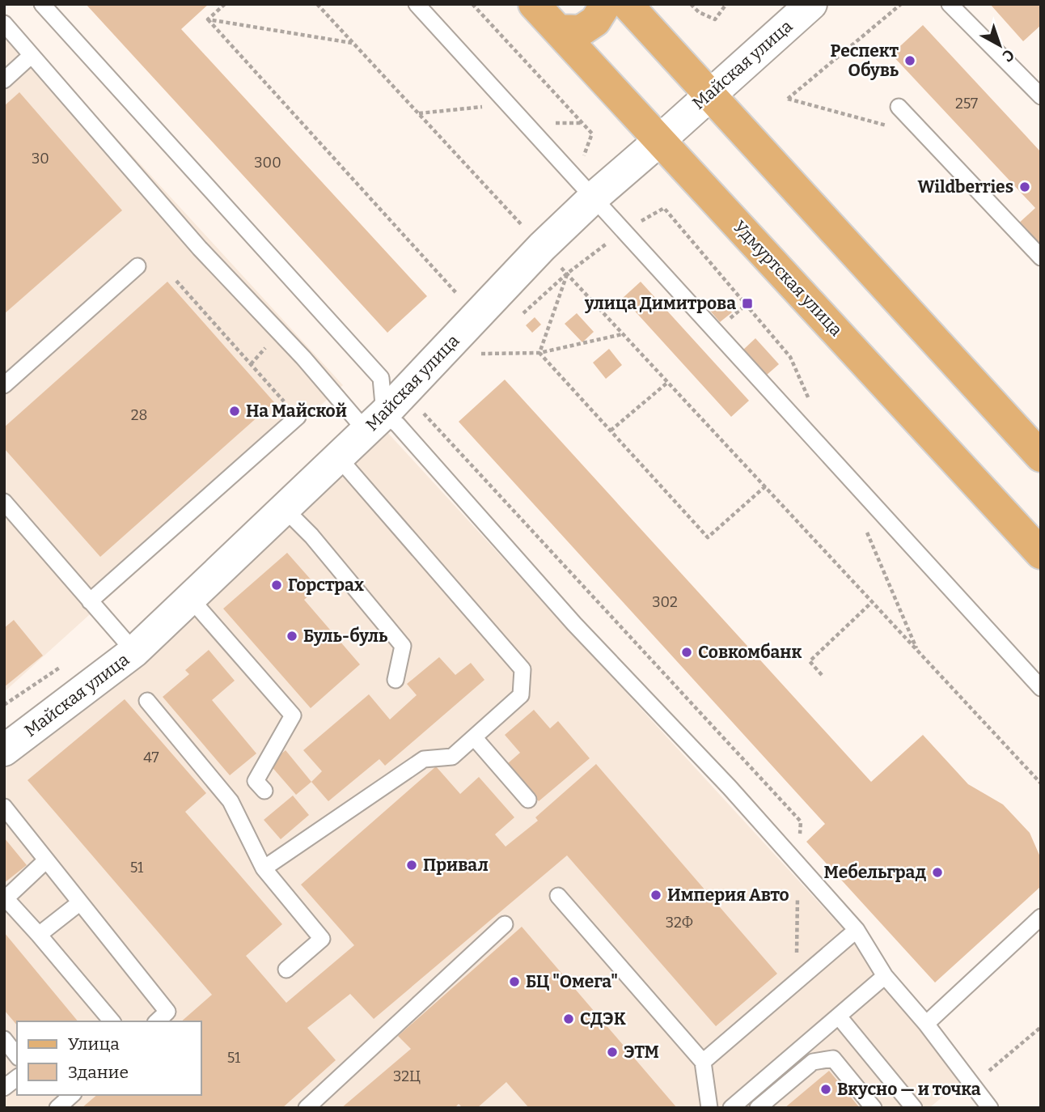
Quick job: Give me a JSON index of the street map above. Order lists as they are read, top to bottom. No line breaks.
{"streets":{"main road":["Удмуртская улица"],"street":["Майская улица"]},"crossings":[["Майская улица","Удмуртская улица"]],"places":{"other":["Респект Обувь","Wildberries","На Майской","Горстрах","Буль-буль","Совкомбанк","Привал","Мебельград","Империя Авто","БЦ \"Омега\"","СДЭК","ЭТМ","Вкусно — и точка"],"transit":["улица Димитрова"]},"house_numbers":["257","30","300","28","302","47","51","32Ф","51","32Ц"],"legend":["Улица","Здание"],"north":"bottom right"}
